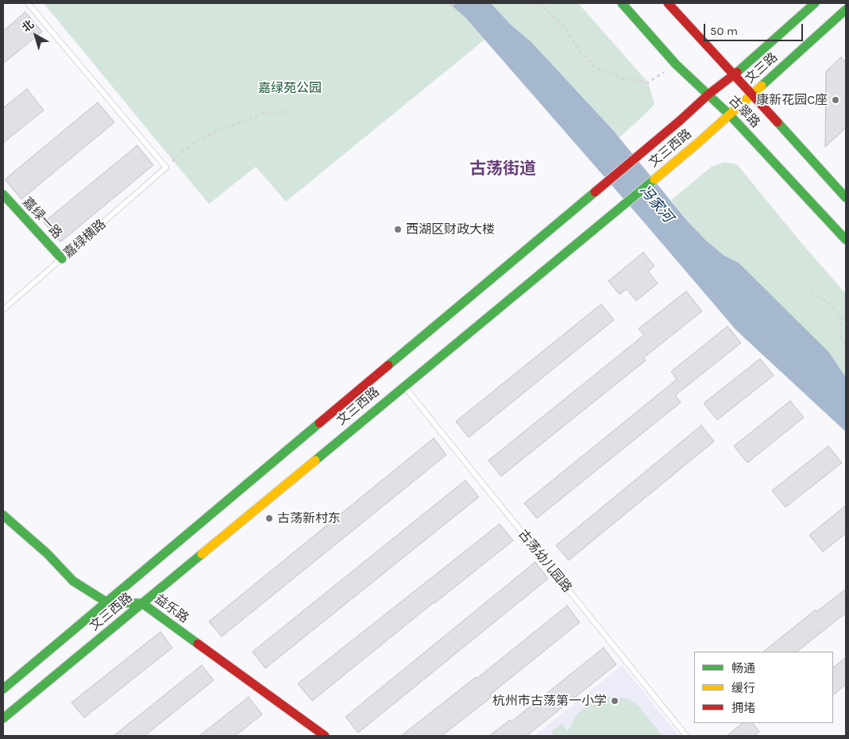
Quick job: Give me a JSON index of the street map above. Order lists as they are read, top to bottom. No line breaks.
{"streets":{"main road":["文三路","古翠路","文三西路","嘉绿一路","益乐路"],"lane":["嘉绿横路","古荡幼儿园路"]},"crossings":[["文三路","古翠路"],["文三路","文三西路"],["古翠路","文三西路"],["文三西路","古荡幼儿园路"],["文三西路","益乐路"],["嘉绿一路","嘉绿横路"]],"districts":["古荡街道"],"water":["冯家河"],"parks":["嘉绿苑公园"],"places":["康新花园C座","西湖区财政大楼","古荡新村东","杭州市古荡第一小学"],"legend":["畅通","缓行","拥堵"],"scale_bar":"50 m","north":"top left"}
